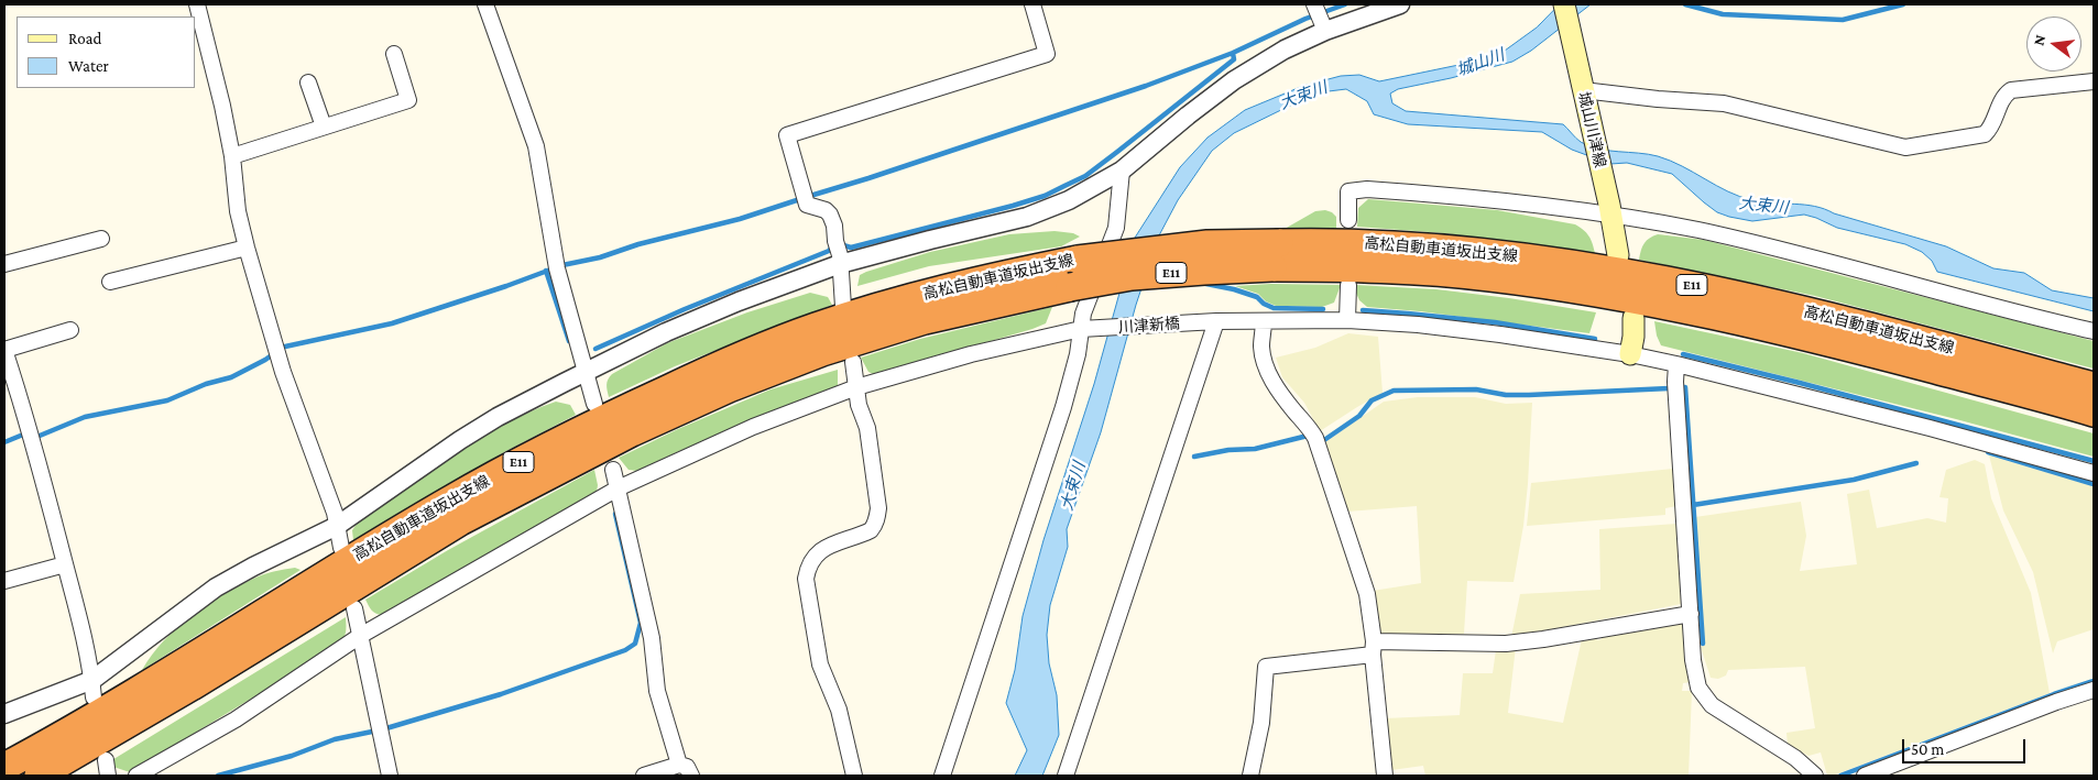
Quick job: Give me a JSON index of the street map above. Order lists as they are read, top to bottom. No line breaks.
{"streets":{"highway":["高松自動車道坂出支線","E11"],"main road":["城山川津線"],"street":["川津新橋"]},"water":["城山川","大束川"],"legend":["Road","Water"],"scale_bar":"50 m","north":"left"}
